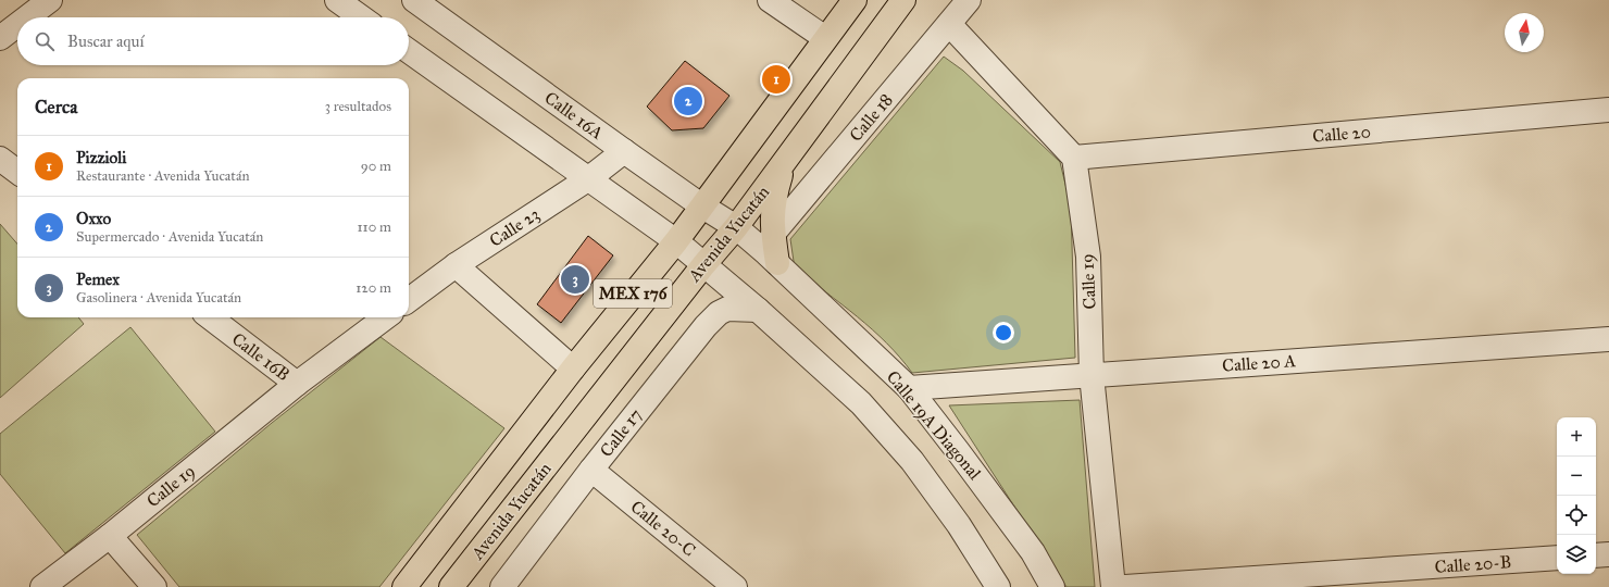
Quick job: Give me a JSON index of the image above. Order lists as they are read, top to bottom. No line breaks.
{"streets":{"main road":["Avenida Yucatán","MEX 176"],"street":["Calle 16A","Calle 18","Calle 20","Calle 23","Calle 19","Calle 16B","Calle 20 A","Calle 19A Diagonal","Calle 17","Calle 20-C","Calle 20-B"]},"crossings":[["Calle 16A","Calle 23"],["Calle 16A","Avenida Yucatán"],["Calle 16A","Calle 19A Diagonal"],["Calle 20","Calle 19"],["Avenida Yucatán","Calle 19A Diagonal"],["Calle 19","Calle 16B"],["Calle 19","Calle 20 A"],["Calle 20 A","Calle 19A Diagonal"],["Calle 17","Calle 20-C"]],"north":"top","page":{"search":"Buscar aquí","pins":["1","2","3"],"heading":["Cerca","3 resultados"],"list":[{"mark":"1","name":"Pizzioli","note":"Restaurante · Avenida Yucatán","value":"90 m"},{"mark":"2","name":"Oxxo","note":"Supermercado · Avenida Yucatán","value":"110 m"},{"mark":"3","name":"Pemex","note":"Gasolinera · Avenida Yucatán","value":"120 m"}],"map_buttons":["+","−"]}}
